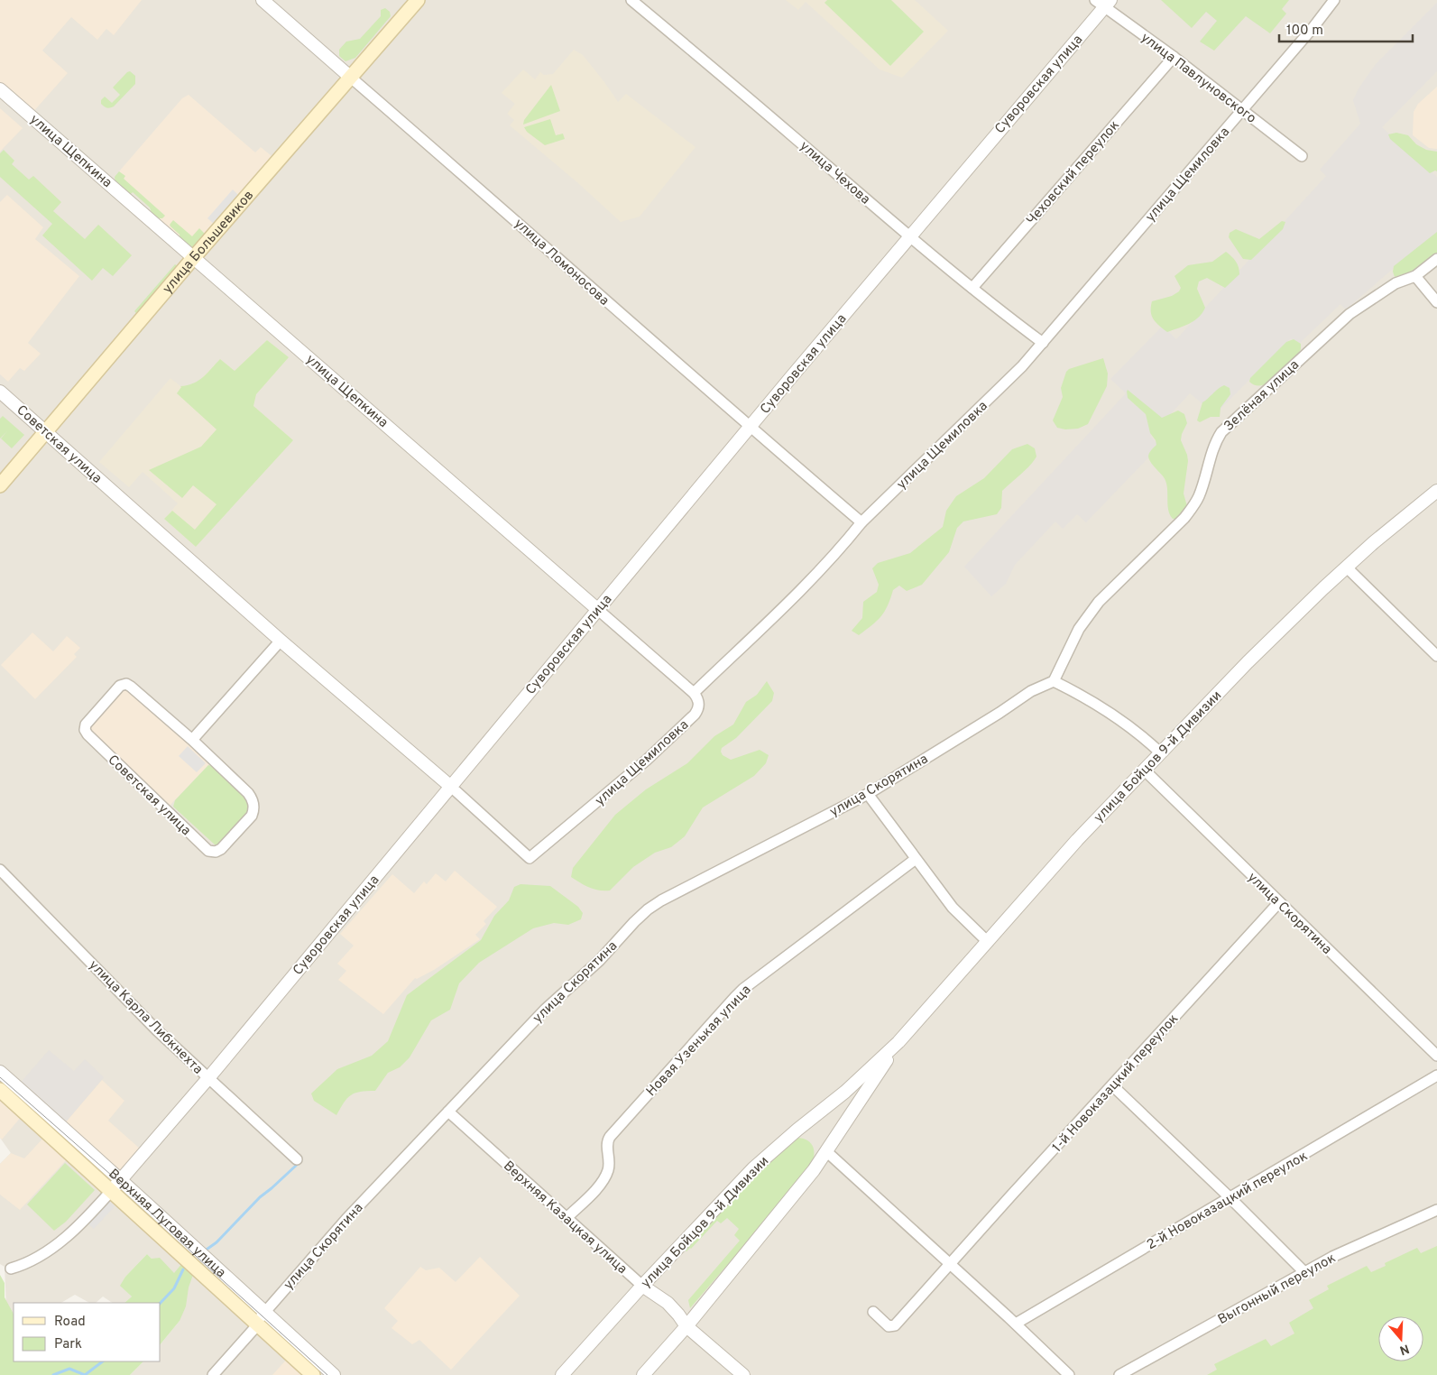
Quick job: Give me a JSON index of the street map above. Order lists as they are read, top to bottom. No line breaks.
{"streets":{"main road":["улица Большевиков","Верхняя Луговая улица"],"street":["улица Павлуновского","Суворовская улица","улица Щепкина","улица Чехова","Чеховский переулок","улица Щемиловка","улица Ломоносова","Зелёная улица","Советская улица","улица Бойцов 9-й Дивизии","улица Скорятина","улица Карла Либкнехта","Новая Узенькая улица","1-й Новоказацкий переулок","2-й Новоказацкий переулок","Верхняя Казацкая улица","Выгонный переулок"]},"crossings":[["улица Павлуновского","Суворовская улица"],["улица Павлуновского","Чеховский переулок"],["улица Павлуновского","улица Щемиловка"],["Суворовская улица","улица Щепкина"],["Суворовская улица","улица Чехова"],["Суворовская улица","улица Ломоносова"],["Суворовская улица","Советская улица"],["Суворовская улица","улица Карла Либкнехта"],["Суворовская улица","Верхняя Луговая улица"],["улица Щепкина","улица Щемиловка"],["улица Щепкина","улица Большевиков"],["улица Чехова","Чеховский переулок"],["улица Чехова","улица Щемиловка"],["улица Щемиловка","улица Ломоносова"],["улица Щемиловка","Советская улица"],["улица Большевиков","улица Ломоносова"],["улица Большевиков","Советская улица"],["Зелёная улица","улица Скорятина"],["улица Бойцов 9-й Дивизии","улица Скорятина"],["улица Бойцов 9-й Дивизии","Верхняя Казацкая улица"],["улица Скорятина","1-й Новоказацкий переулок"],["улица Скорятина","Верхняя Казацкая улица"],["улица Скорятина","Верхняя Луговая улица"],["Новая Узенькая улица","Верхняя Казацкая улица"]],"legend":["Road","Park"],"scale_bar":"100 m","north":"bottom"}
